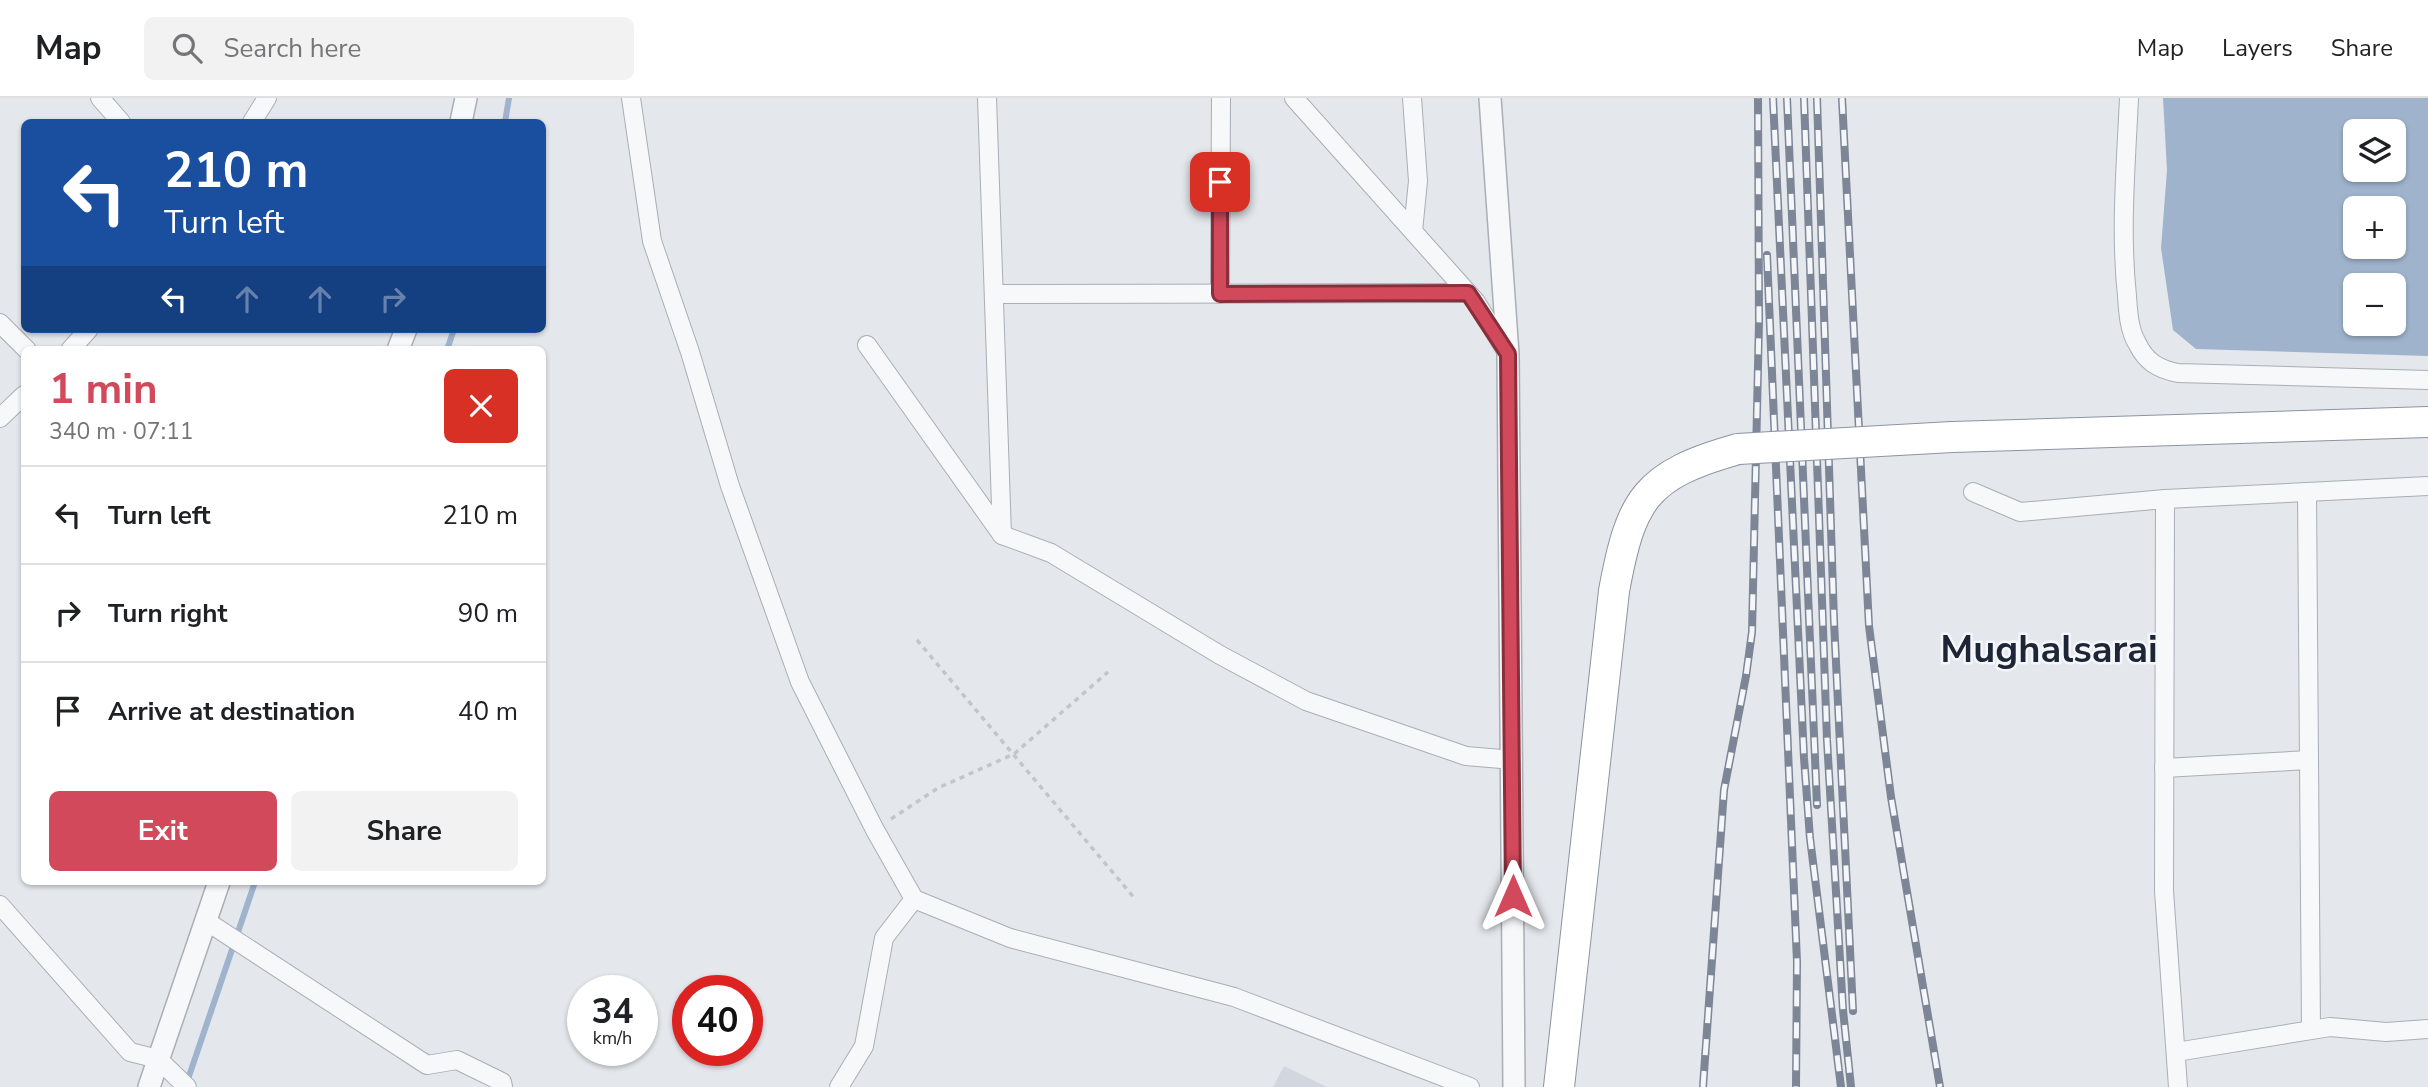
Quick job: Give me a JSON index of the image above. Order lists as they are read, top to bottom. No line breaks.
{"districts":["Mughalsarai"],"page":{"header":"Map","search":"Search here","nav":["Map","Layers","Share"],"map_buttons":["+","−"],"turn":["210 m","Turn left"],"heading":["1 min","340 m · 07:11"],"list":[{"name":"Turn left","value":"210 m"},{"name":"Turn right","value":"90 m"},{"name":"Arrive at destination","value":"40 m"}],"buttons":["Exit","Share"],"speed":"34 km/h","limit":"40"}}
